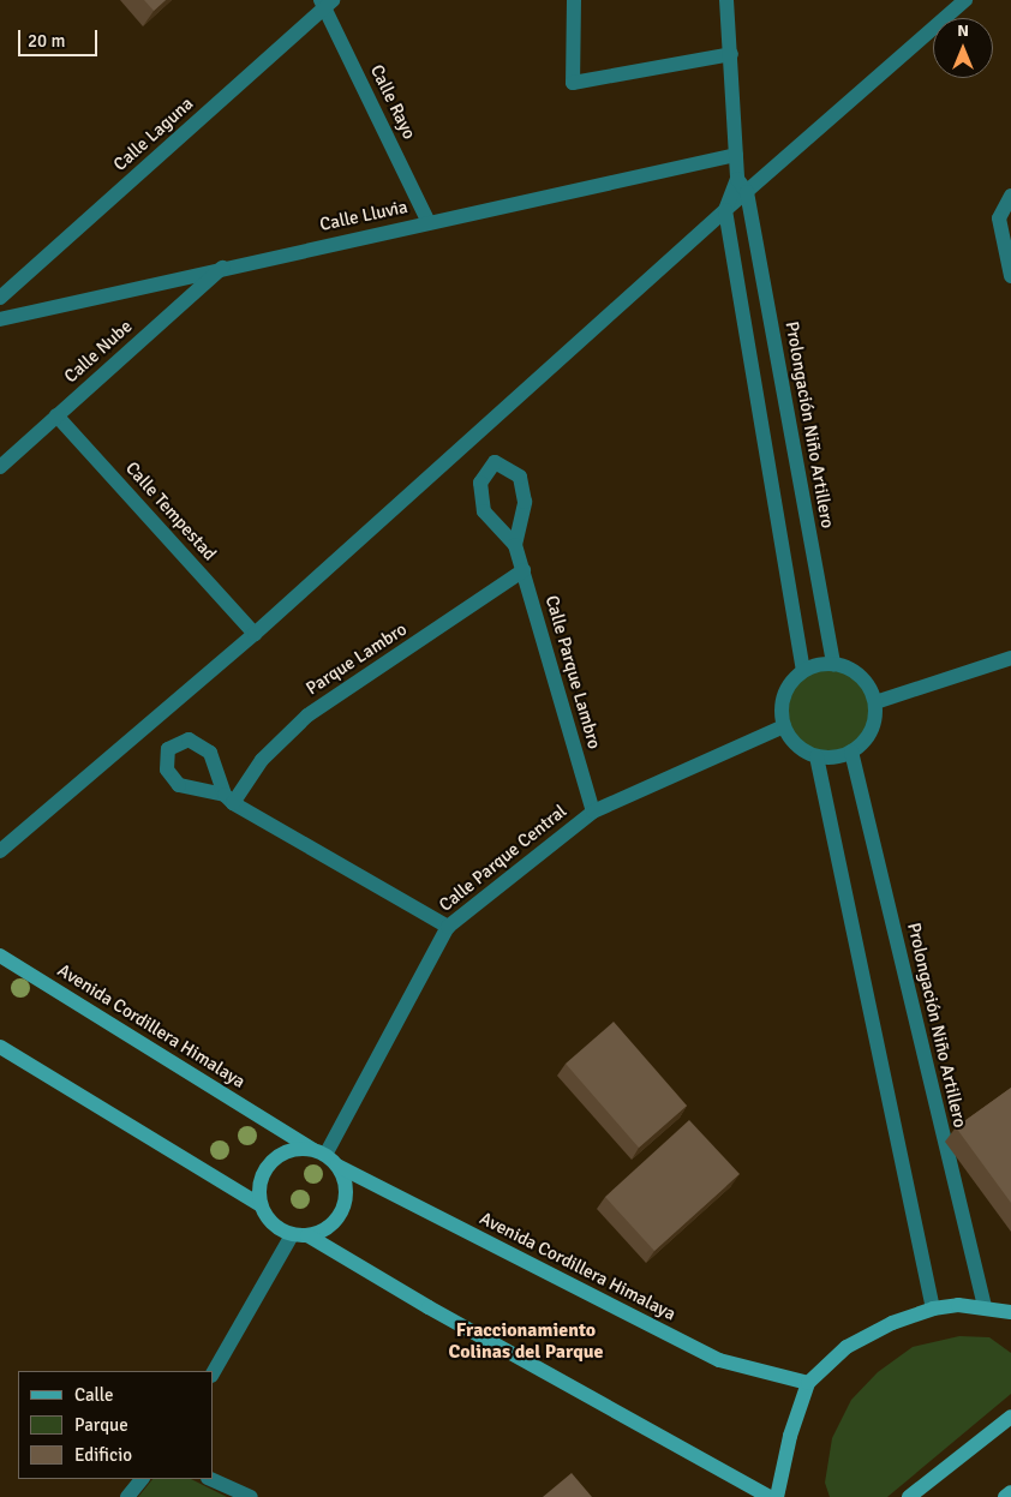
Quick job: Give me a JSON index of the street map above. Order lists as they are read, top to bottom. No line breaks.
{"streets":{"main road":["Avenida Cordillera Himalaya"],"street":["Calle Rayo","Calle Laguna","Calle Lluvia","Calle Nube","Prolongación Niño Artillero","Calle Tempestad","Parque Lambro","Calle Parque Lambro","Calle Parque Central"]},"crossings":[["Calle Rayo","Calle Laguna"],["Calle Rayo","Calle Lluvia"],["Calle Lluvia","Calle Nube"],["Calle Nube","Calle Tempestad"],["Prolongación Niño Artillero","Calle Parque Central"],["Parque Lambro","Calle Parque Lambro"],["Parque Lambro","Calle Parque Central"],["Calle Parque Lambro","Calle Parque Central"],["Calle Parque Central","Avenida Cordillera Himalaya"]],"districts":["Fraccionamiento Colinas del Parque"],"legend":["Calle","Parque","Edificio"],"scale_bar":"20 m","north":"top"}
